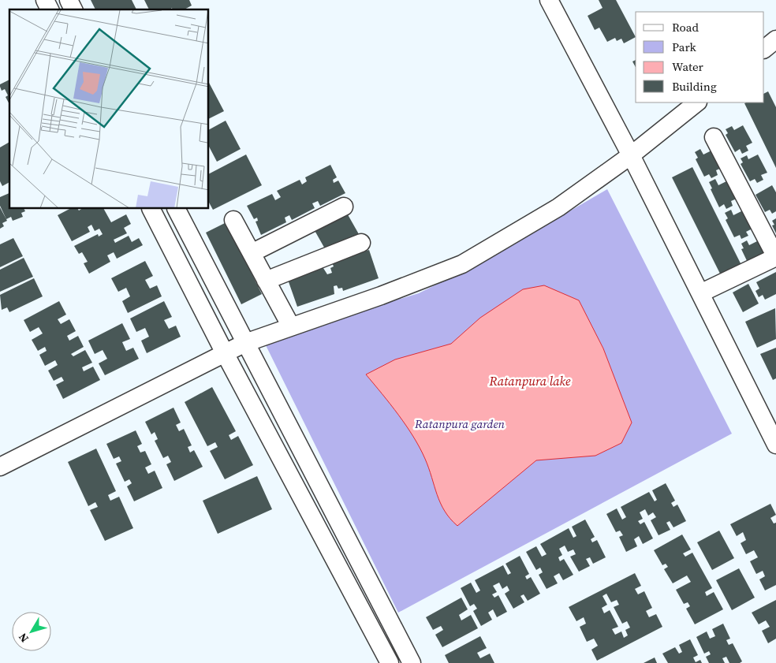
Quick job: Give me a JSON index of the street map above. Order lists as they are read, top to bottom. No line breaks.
{"water":["Ratanpura lake"],"parks":["Ratanpura garden"],"legend":["Road","Park","Water","Building"],"north":"bottom left"}
